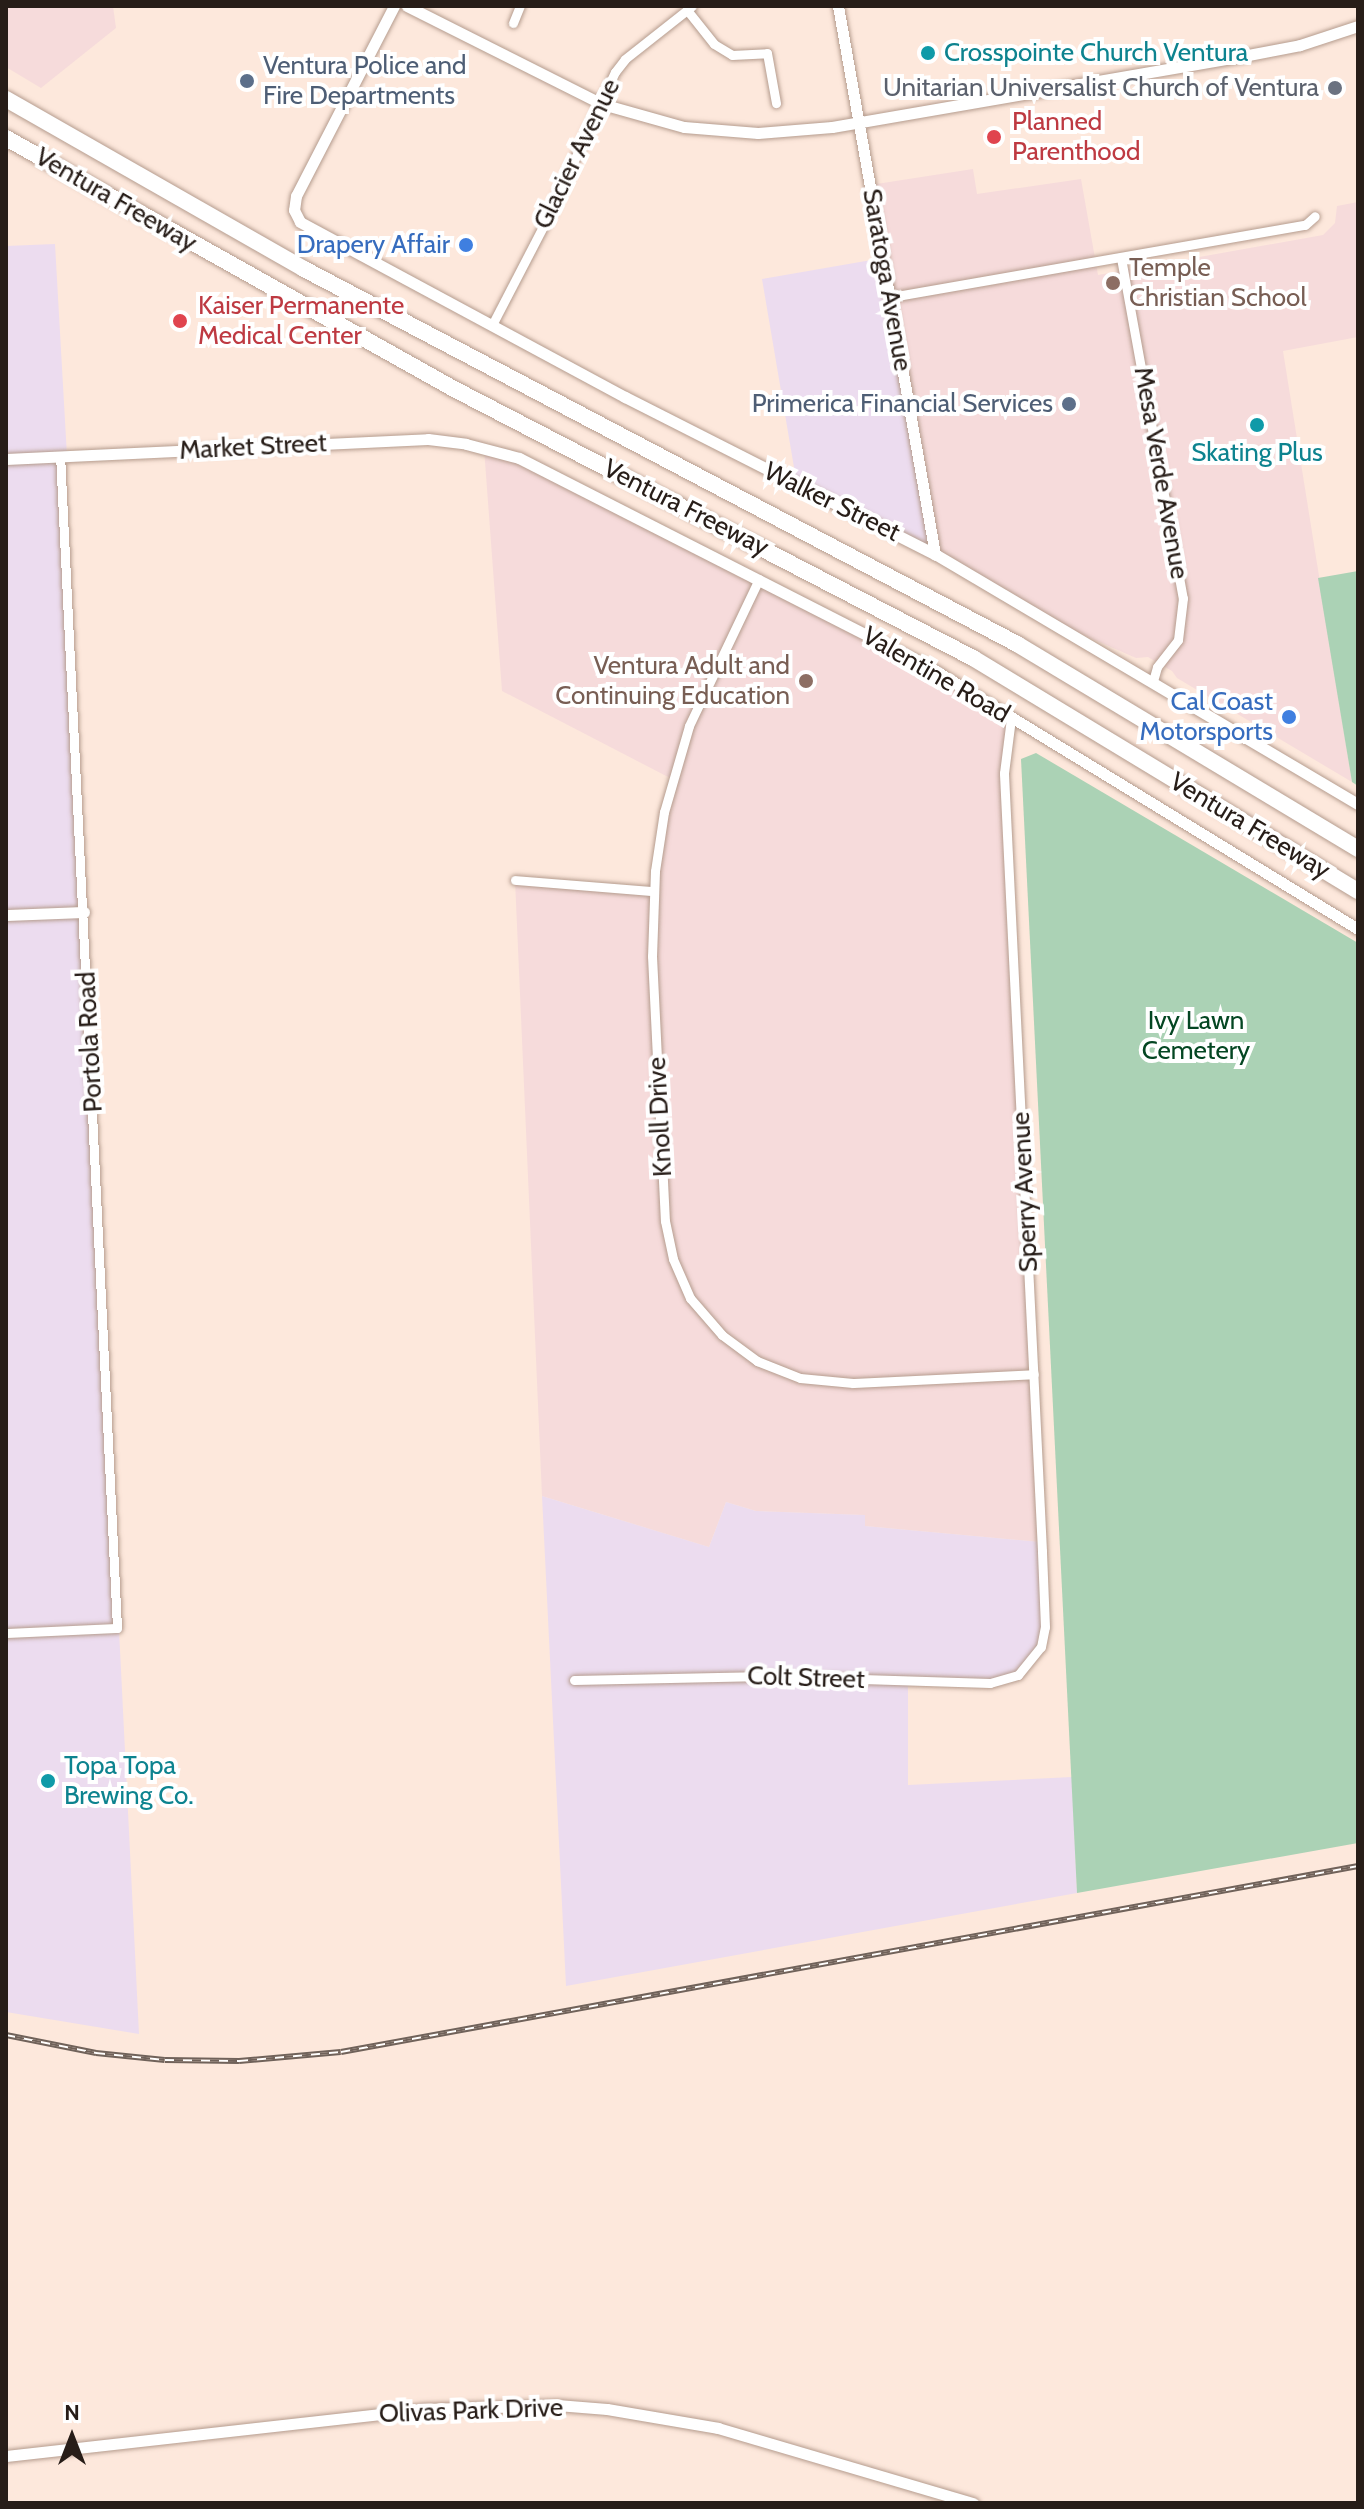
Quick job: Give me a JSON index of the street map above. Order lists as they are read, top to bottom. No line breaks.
{"streets":{"highway":["Ventura Freeway"],"street":["Glacier Avenue","Saratoga Avenue","Market Street","Mesa Verde Avenue","Walker Street","Valentine Road","Portola Road","Knoll Drive","Sperry Avenue","Colt Street","Olivas Park Drive"]},"crossings":[["Glacier Avenue","Walker Street"],["Saratoga Avenue","Walker Street"],["Market Street","Valentine Road"],["Market Street","Portola Road"],["Mesa Verde Avenue","Walker Street"],["Valentine Road","Knoll Drive"],["Valentine Road","Sperry Avenue"],["Knoll Drive","Sperry Avenue"],["Sperry Avenue","Colt Street"]],"parks":["Ivy Lawn Cemetery"],"places":["Crosspointe Church Ventura","Ventura Police and Fire Departments","Unitarian Universalist Church of Ventura","Planned Parenthood","Drapery Affair","Temple Christian School","Kaiser Permanente Medical Center","Primerica Financial Services","Skating Plus","Ventura Adult and Continuing Education","Cal Coast Motorsports","Topa Topa Brewing Co."],"north":"top"}
